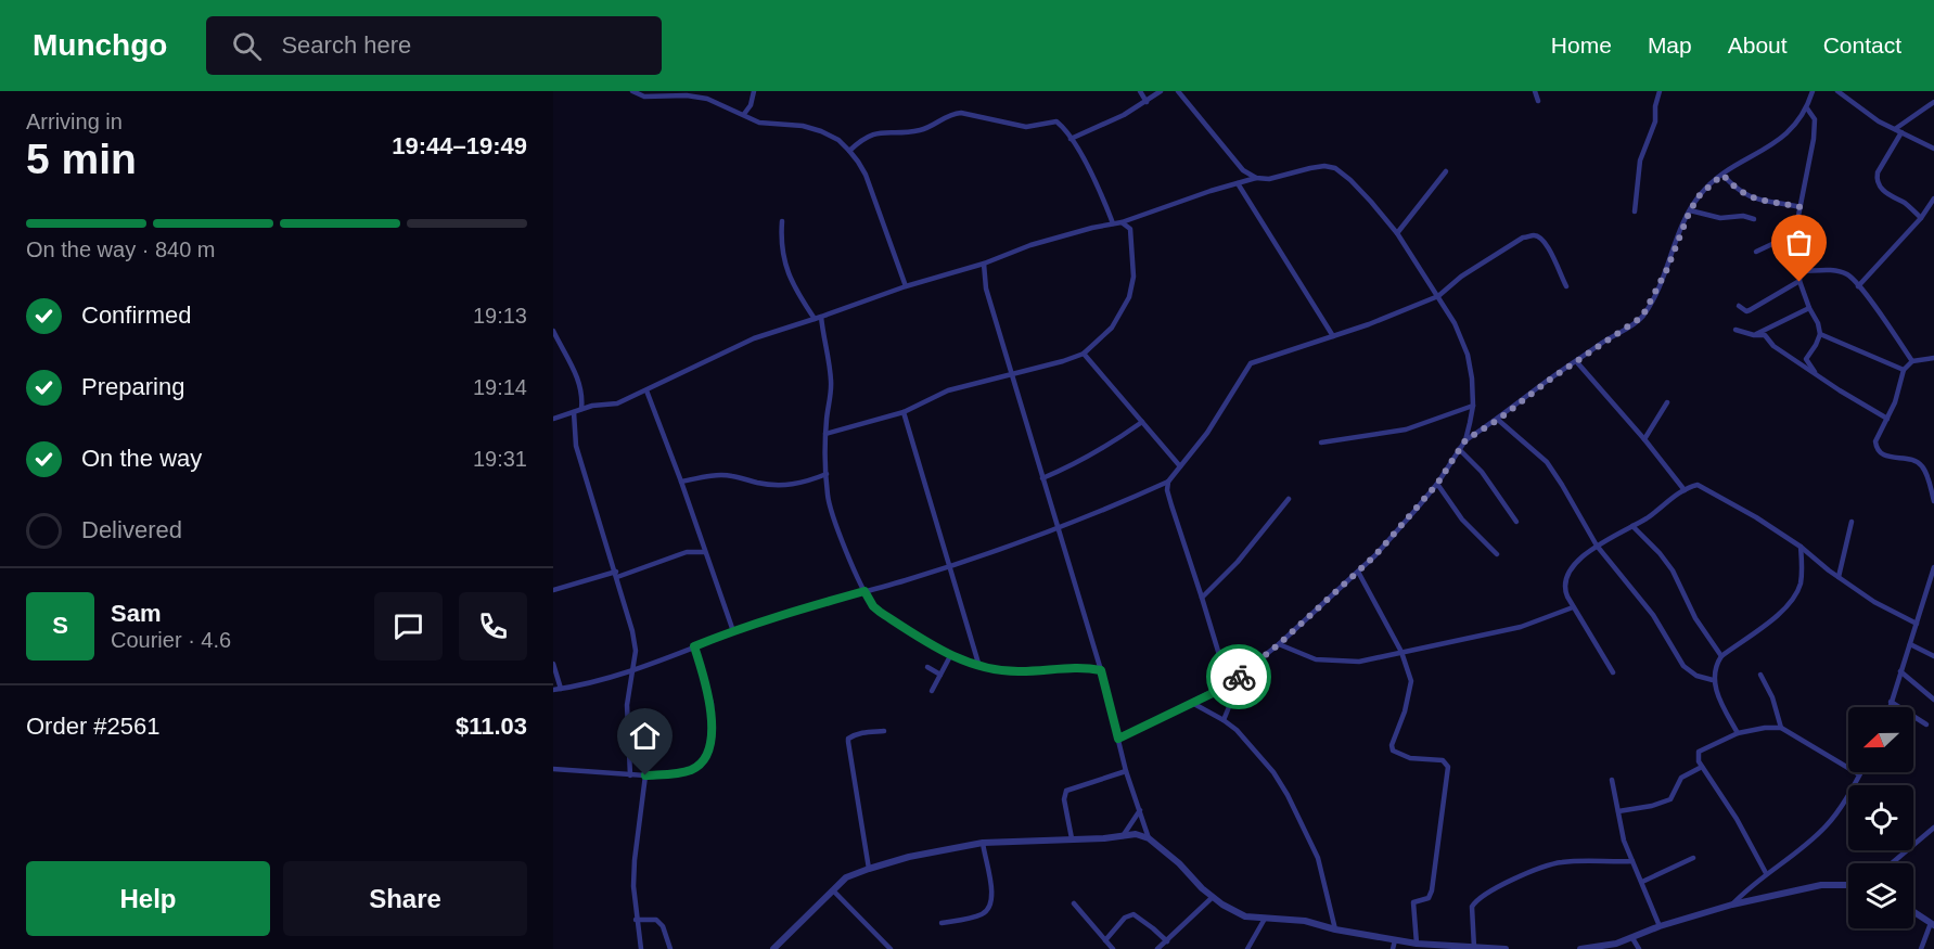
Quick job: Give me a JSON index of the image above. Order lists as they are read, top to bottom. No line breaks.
{"north":"left","page":{"header":"Munchgo","search":"Search here","nav":["Home","Map","About","Contact"],"heading":["5 min","Arriving in","19:44–19:49"],"panel":["Sam","Courier · 4.6","Order #2561","$11.03"],"bar":"On the way · 840 m","list":[["Confirmed","19:13"],["Preparing","19:14"],["On the way","19:31"],"Delivered"],"round":"S","buttons":["Help","Share"]}}
